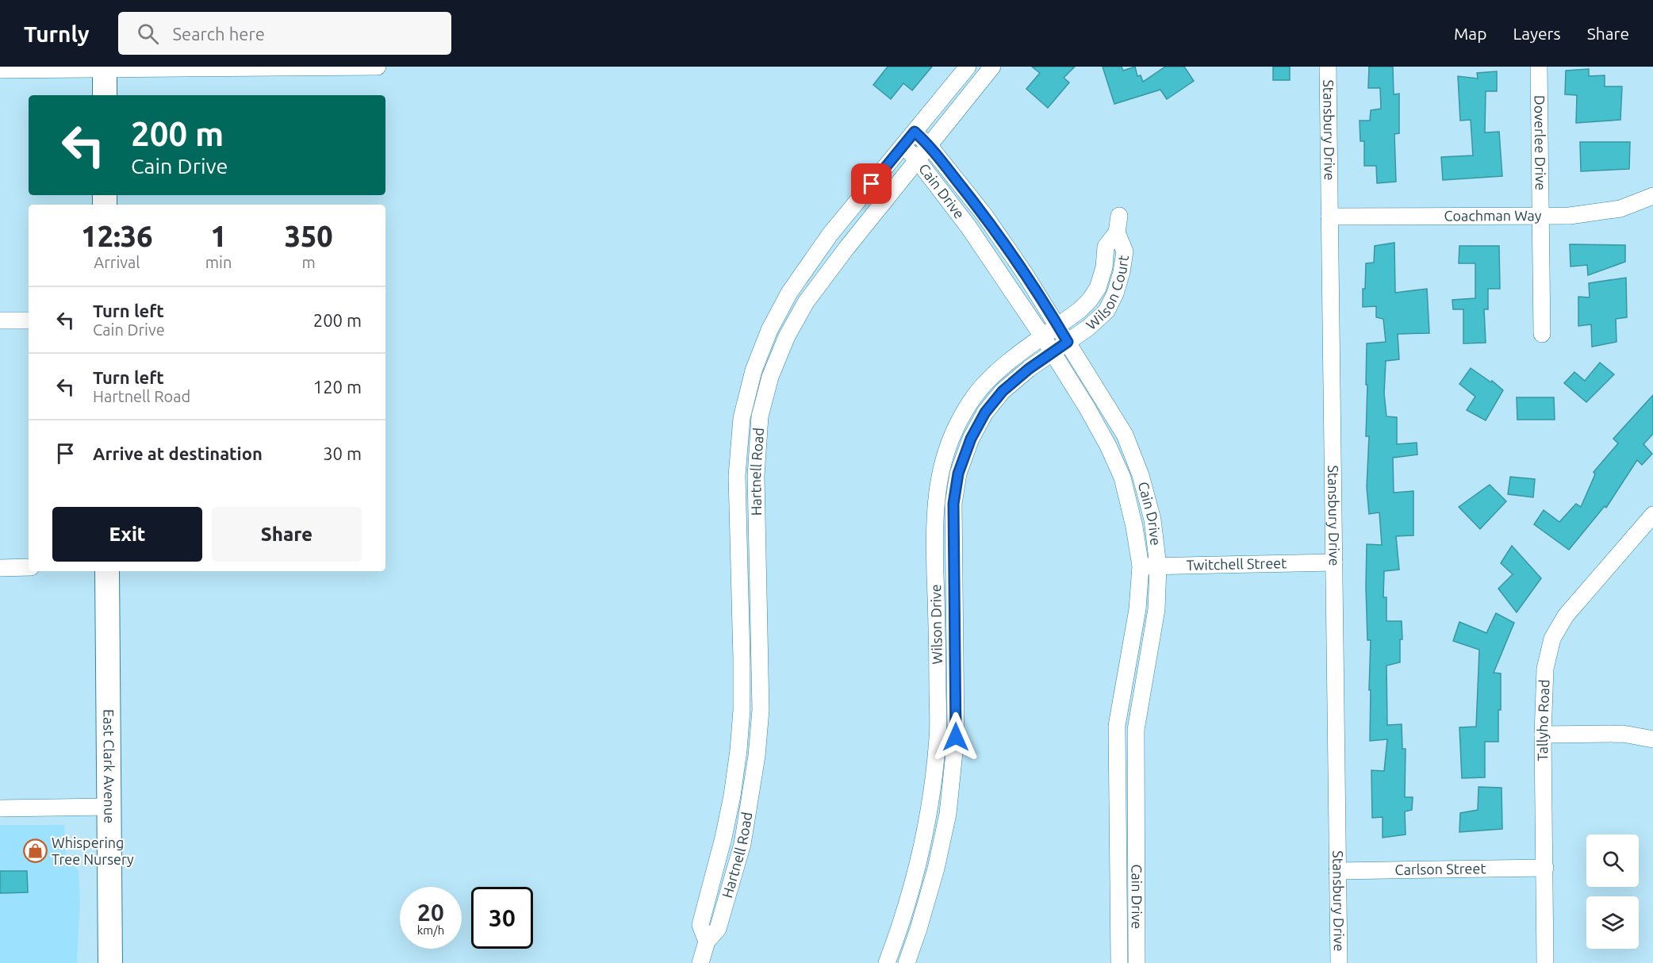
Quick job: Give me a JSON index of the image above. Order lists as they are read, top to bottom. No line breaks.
{"streets":{"main road":["East Clark Avenue"],"street":["Stansbury Drive","Doverlee Drive","Cain Drive","Coachman Way","Wilson Court","Hartnell Road","Twitchell Street","Wilson Drive","Tallyho Road","Carlson Street"]},"crossings":[["Stansbury Drive","Coachman Way"],["Stansbury Drive","Twitchell Street"],["Stansbury Drive","Carlson Street"],["Doverlee Drive","Coachman Way"],["Cain Drive","Wilson Court"],["Cain Drive","Hartnell Road"],["Cain Drive","Twitchell Street"],["Cain Drive","Wilson Drive"],["Wilson Court","Wilson Drive"],["Tallyho Road","Carlson Street"]],"places":{"shop":["Whispering Tree Nursery"]},"page":{"header":"Turnly","search":"Search here","nav":["Map","Layers","Share"],"turn":["200 m","Cain Drive"],"eta":["12:36","Arrival","1","min","350","m"],"list":[{"name":"Turn left","note":"Cain Drive","value":"200 m"},{"name":"Turn left","note":"Hartnell Road","value":"120 m"},{"name":"Arrive at destination","value":"30 m"}],"buttons":["Exit","Share"],"speed":"20 km/h","limit":"30"}}
